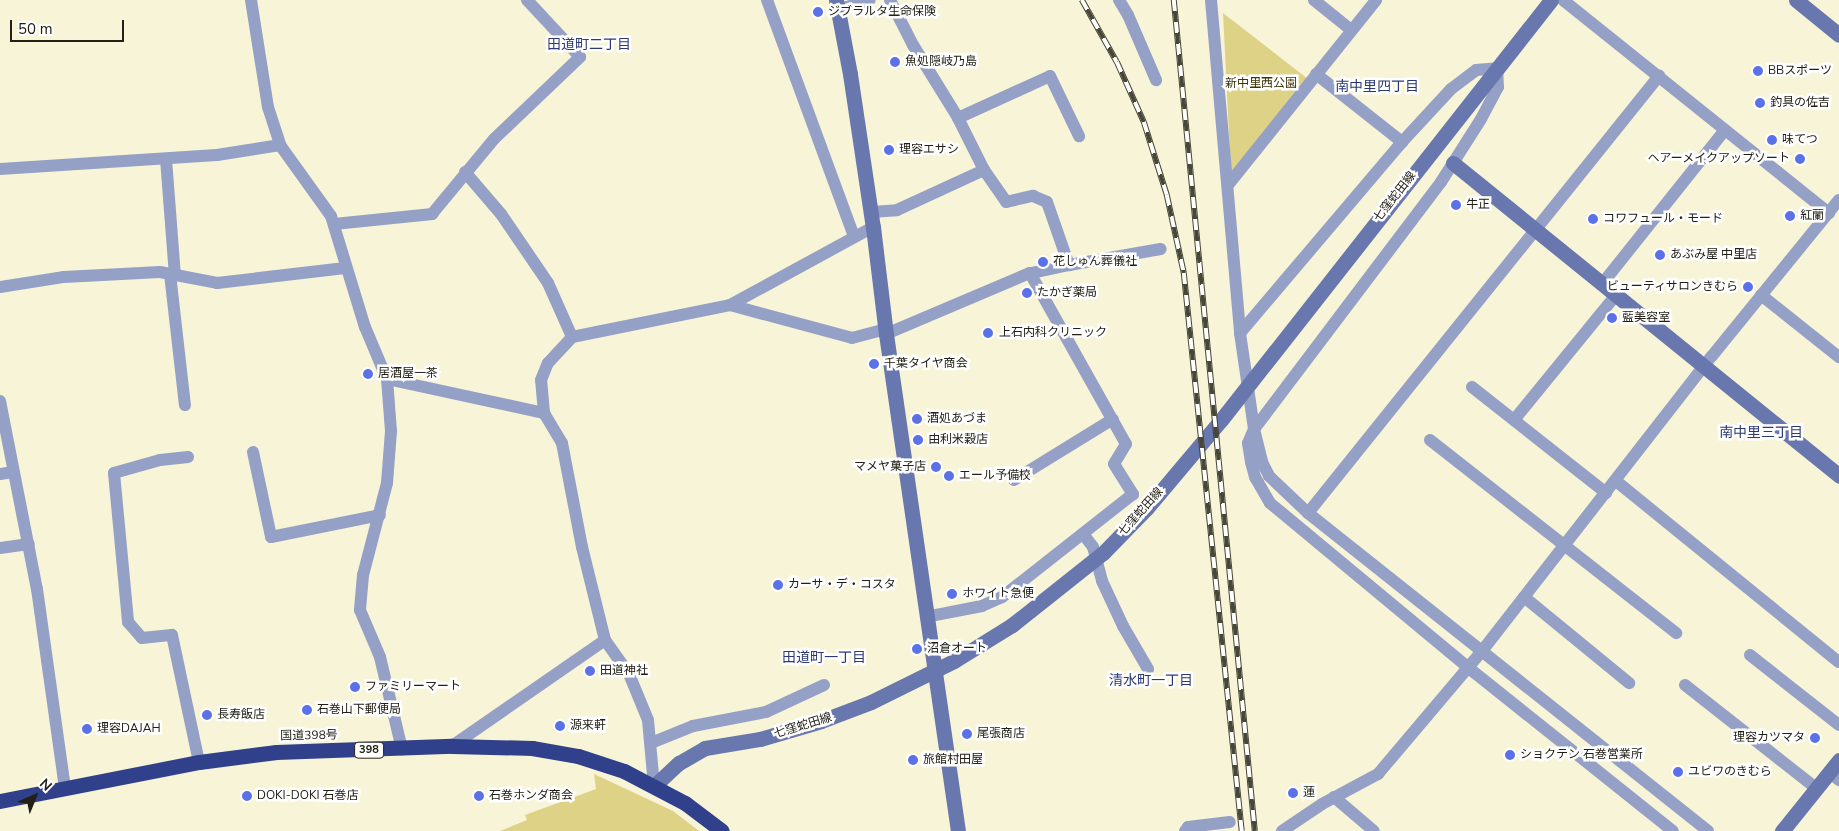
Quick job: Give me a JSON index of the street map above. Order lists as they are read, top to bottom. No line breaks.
{"streets":{"highway":["国道398号","398"],"street":["七窪蛇田線"]},"crossings":[["七窪蛇田線","国道398号"]],"districts":["田道町二丁目","南中里四丁目","南中里三丁目","田道町一丁目","清水町一丁目"],"parks":["新中里西公園"],"places":["ジブラルタ生命保険","魚処隠岐乃島","BBスポーツ","釣具の佐吉","味てつ","理容エサシ","ヘアーメイクアップソート","牛正","紅蘭","コワフュール・モード","あぶみ屋 中里店","花しゅん葬儀社","ビューティサロンきむら","たかぎ薬局","藍美容室","上石内科クリニック","千葉タイヤ商会","居酒屋一茶","酒処あづま","由利米穀店","マメヤ菓子店","エール予備校","カーサ・デ・コスタ","ホワイト急便","沼倉オート","田道神社","ファミリーマート","石巻山下郵便局","長寿飯店","源来軒","理容DAJAH","尾張商店","理容カツマタ","ショクテン 石巻営業所","旅館村田屋","ユビワのきむら","蓮","DOKI-DOKI 石巻店","石巻ホンダ商会"],"scale_bar":"50 m","north":"top right"}
